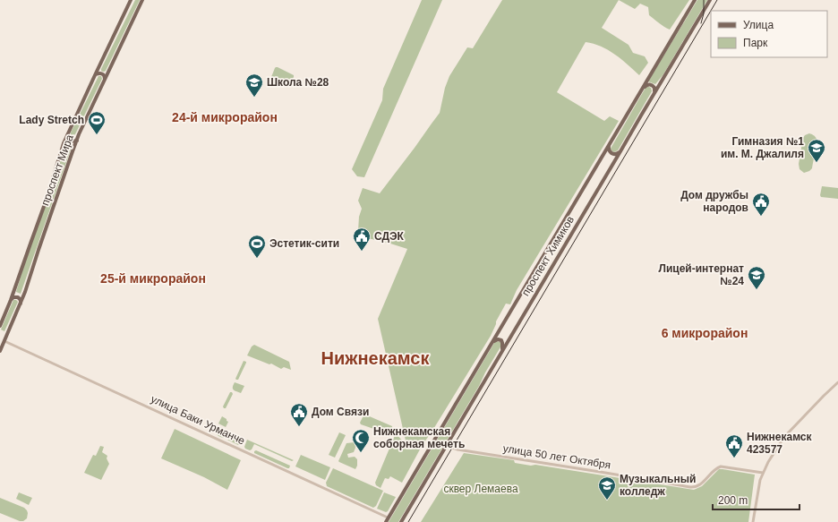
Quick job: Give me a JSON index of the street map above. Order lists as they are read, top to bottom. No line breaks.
{"streets":{"main road":["проспект Мира","проспект Химиков","улица Баки Урманче"],"street":["улица 50 лет Октября"]},"crossings":[["проспект Мира","улица Баки Урманче"],["проспект Химиков","улица Баки Урманче"],["проспект Химиков","улица 50 лет Октября"]],"districts":["24-й микрорайон","25-й микрорайон","6 микрорайон","Нижнекамск"],"parks":["сквер Лемаева"],"places":{"school or university":["Школа №28","Гимназия №1 им. М. Джалиля","Лицей-интернат №24","Музыкальный колледж"],"sports":["Lady Stretch","Эстетик-сити"],"public building":["Дом дружбы народов","СДЭК","Дом Связи","Нижнекамск 423577"],"mosque":["Нижнекамская соборная мечеть"]},"legend":["Улица","Парк"],"scale_bar":"200 m"}
